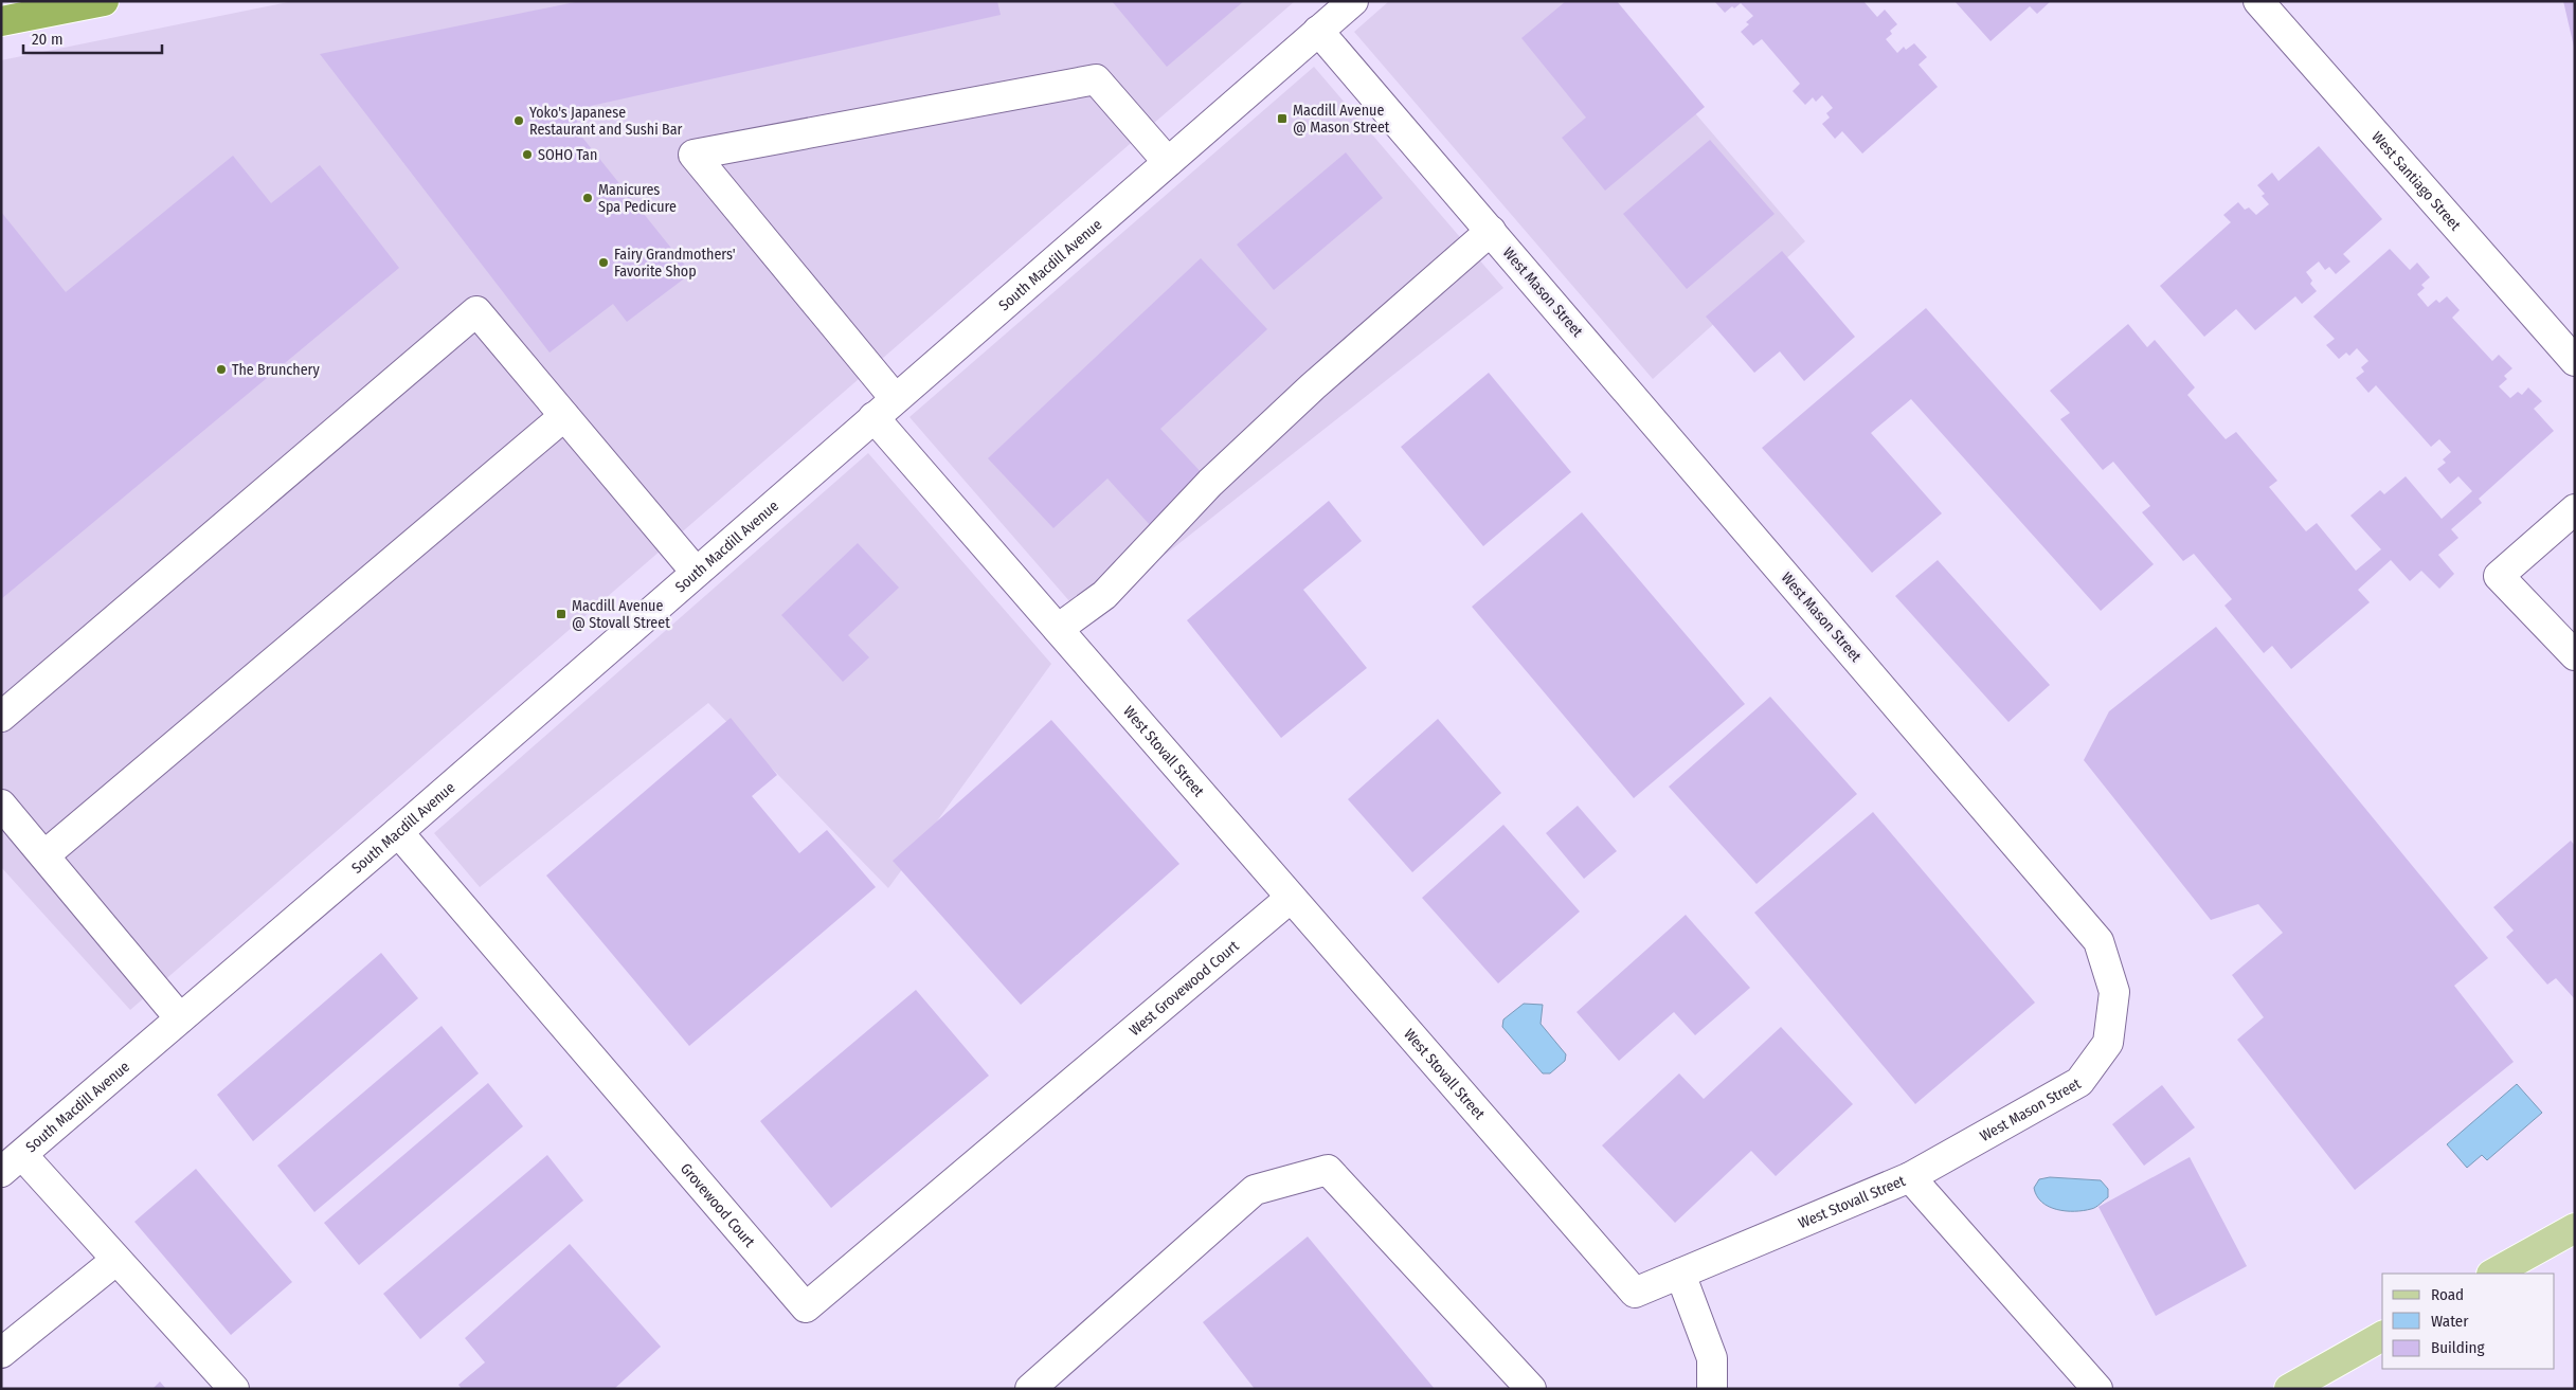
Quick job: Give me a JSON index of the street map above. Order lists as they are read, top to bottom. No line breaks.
{"streets":{"street":["West Santiago Street","South Macdill Avenue","West Mason Street","West Stovall Street","West Grovewood Court","Grovewood Court"]},"crossings":[["South Macdill Avenue","West Mason Street"],["South Macdill Avenue","West Stovall Street"],["South Macdill Avenue","Grovewood Court"],["West Mason Street","West Stovall Street"],["West Stovall Street","West Grovewood Court"],["West Grovewood Court","Grovewood Court"]],"places":{"transit":["Macdill Avenue @ Mason Street","Macdill Avenue @ Stovall Street"],"other":["Yoko's Japanese Restaurant and Sushi Bar","SOHO Tan","Manicures Spa Pedicure","Fairy Grandmothers' Favorite Shop","The Brunchery"]},"legend":["Road","Water","Building"],"scale_bar":"20 m"}
